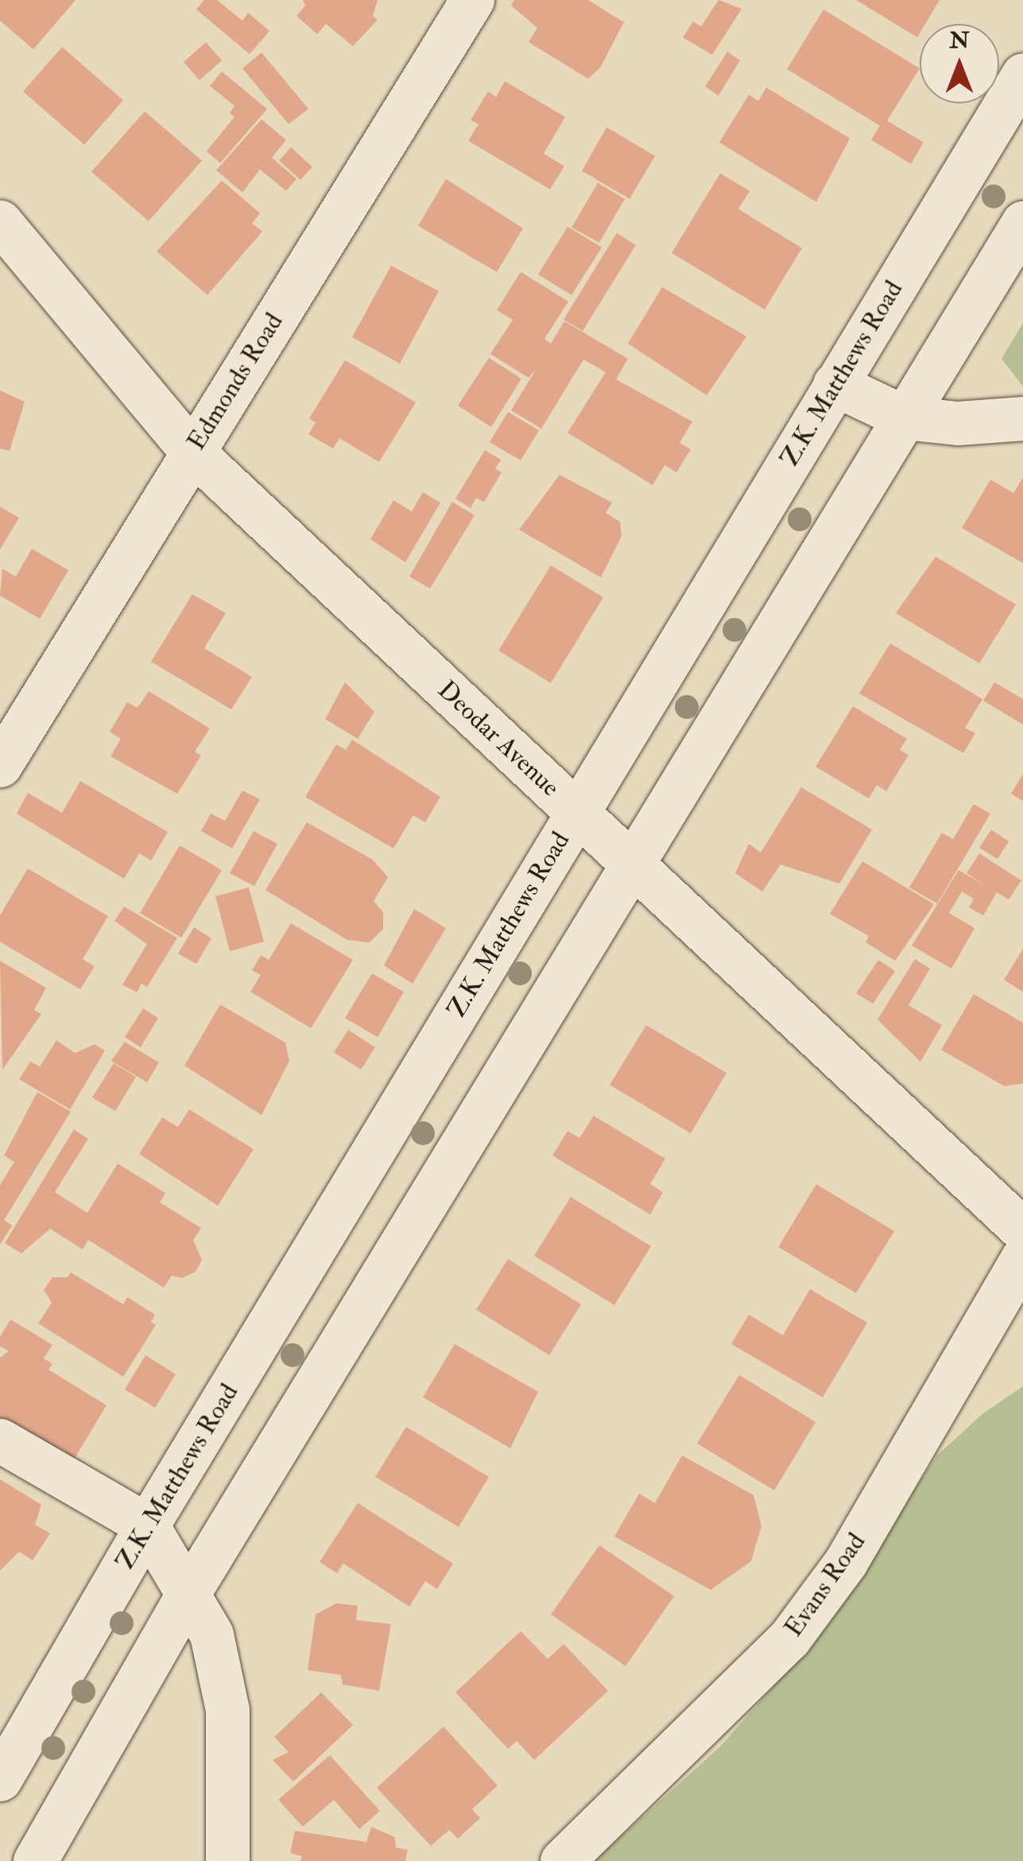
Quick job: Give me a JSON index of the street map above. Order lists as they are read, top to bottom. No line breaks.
{"streets":{"street":["Z.K. Matthews Road","Edmonds Road","Deodar Avenue","Evans Road"]},"crossings":[["Z.K. Matthews Road","Deodar Avenue"],["Edmonds Road","Deodar Avenue"]],"north":"top"}
